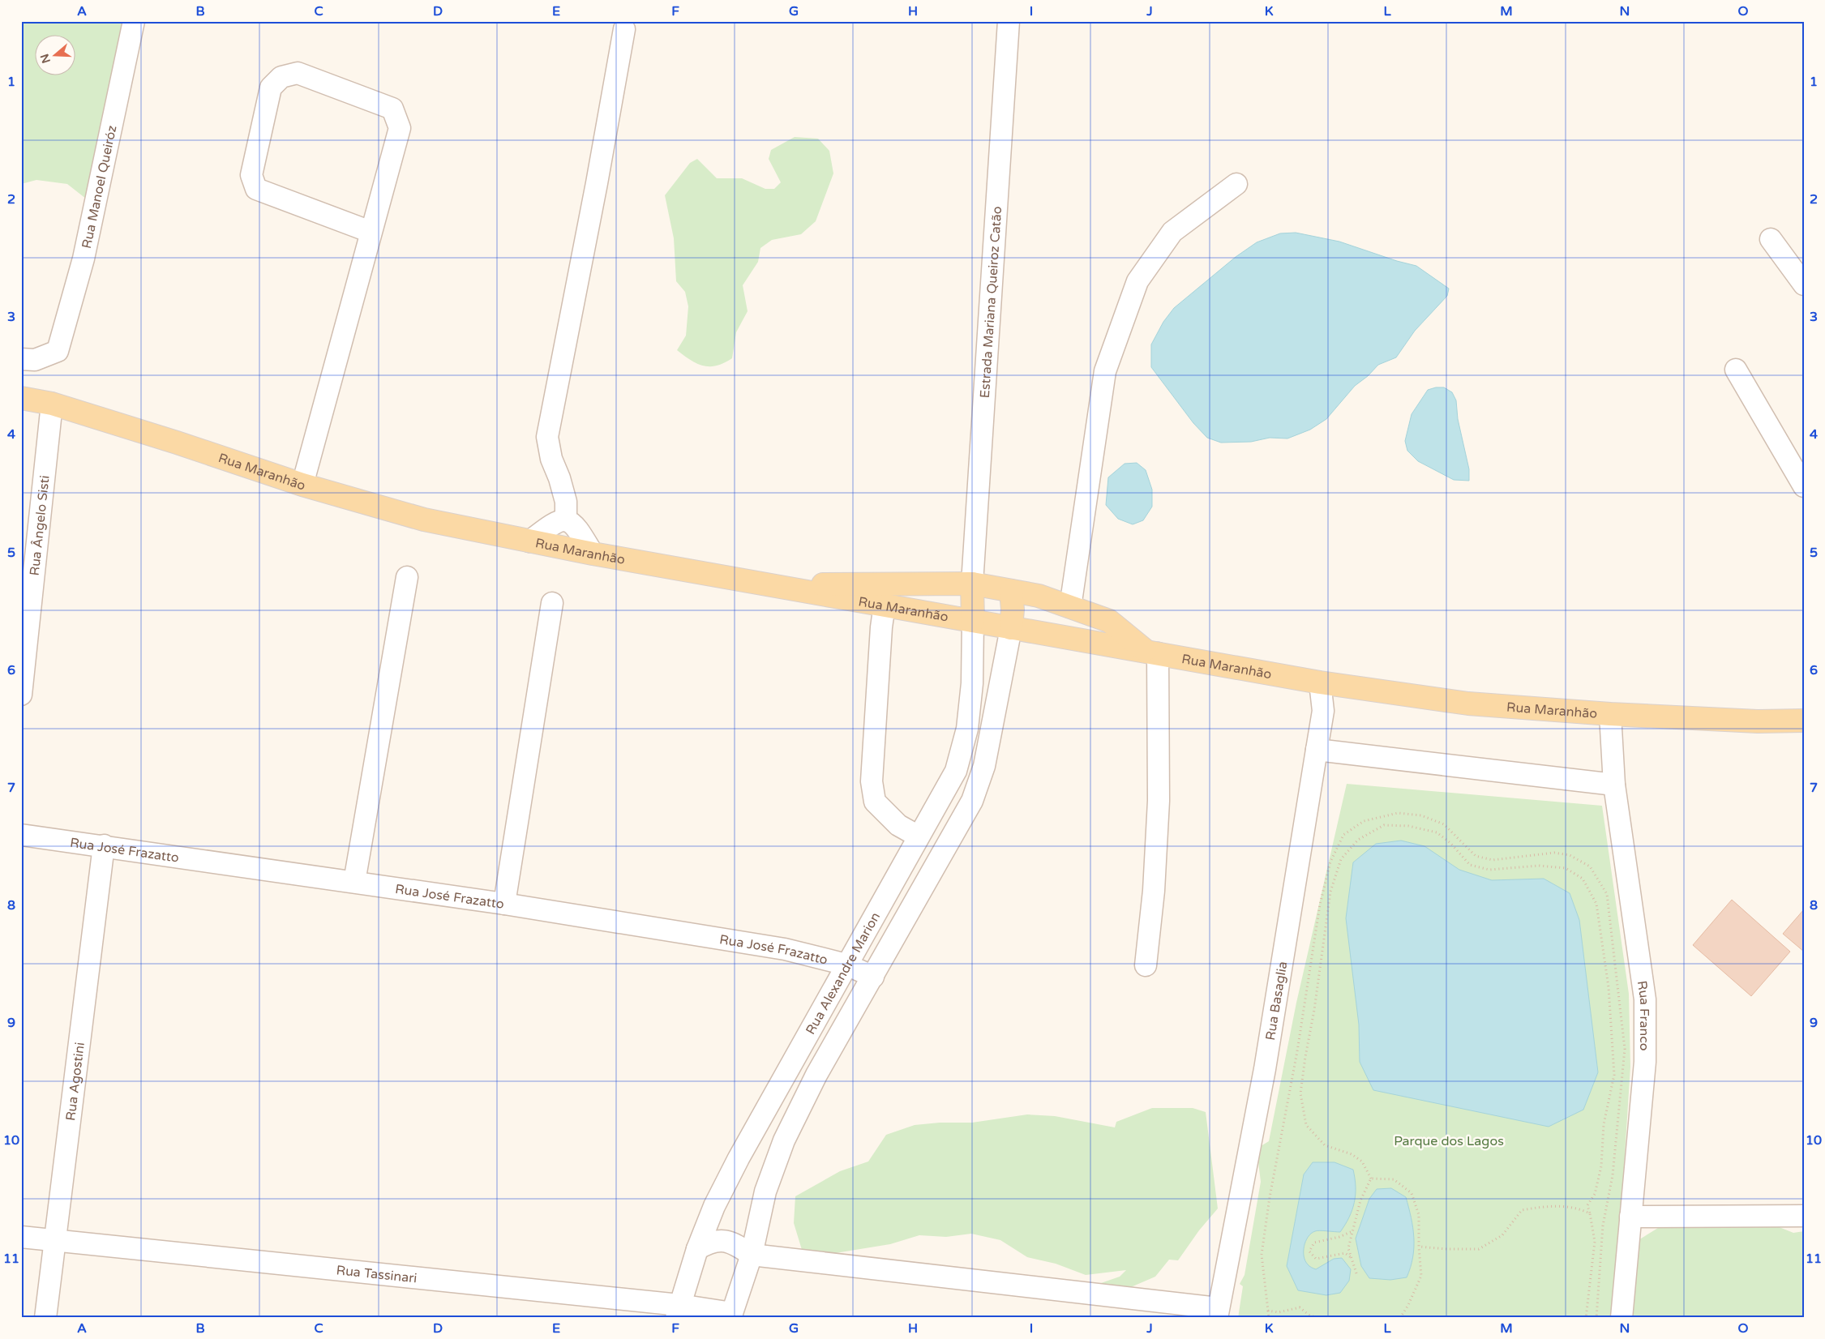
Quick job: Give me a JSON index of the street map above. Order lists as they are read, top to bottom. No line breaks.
{"streets":{"main road":["Rua Maranhão"],"street":["Rua Manoel Queiróz","Estrada Mariana Queiroz Catão","Rua Ângelo Sisti","Rua José Frazatto","Rua Alexandre Marion","Rua Basaglia","Rua Franco","Rua Agostini","Rua Tassinari"]},"crossings":[["Rua Maranhão","Rua Ângelo Sisti"],["Rua Maranhão","Rua Alexandre Marion"],["Rua Maranhão","Rua Basaglia"],["Rua Maranhão","Rua Franco"],["Rua José Frazatto","Rua Alexandre Marion"],["Rua José Frazatto","Rua Agostini"],["Rua Alexandre Marion","Rua Tassinari"],["Rua Agostini","Rua Tassinari"]],"parks":["Parque dos Lagos"],"north":"left","grid":{"columns":["A","B","C","D","E","F","G","H","I","J","K","L","M","N","O"],"rows":["1","2","3","4","5","6","7","8","9","10","11"]}}
